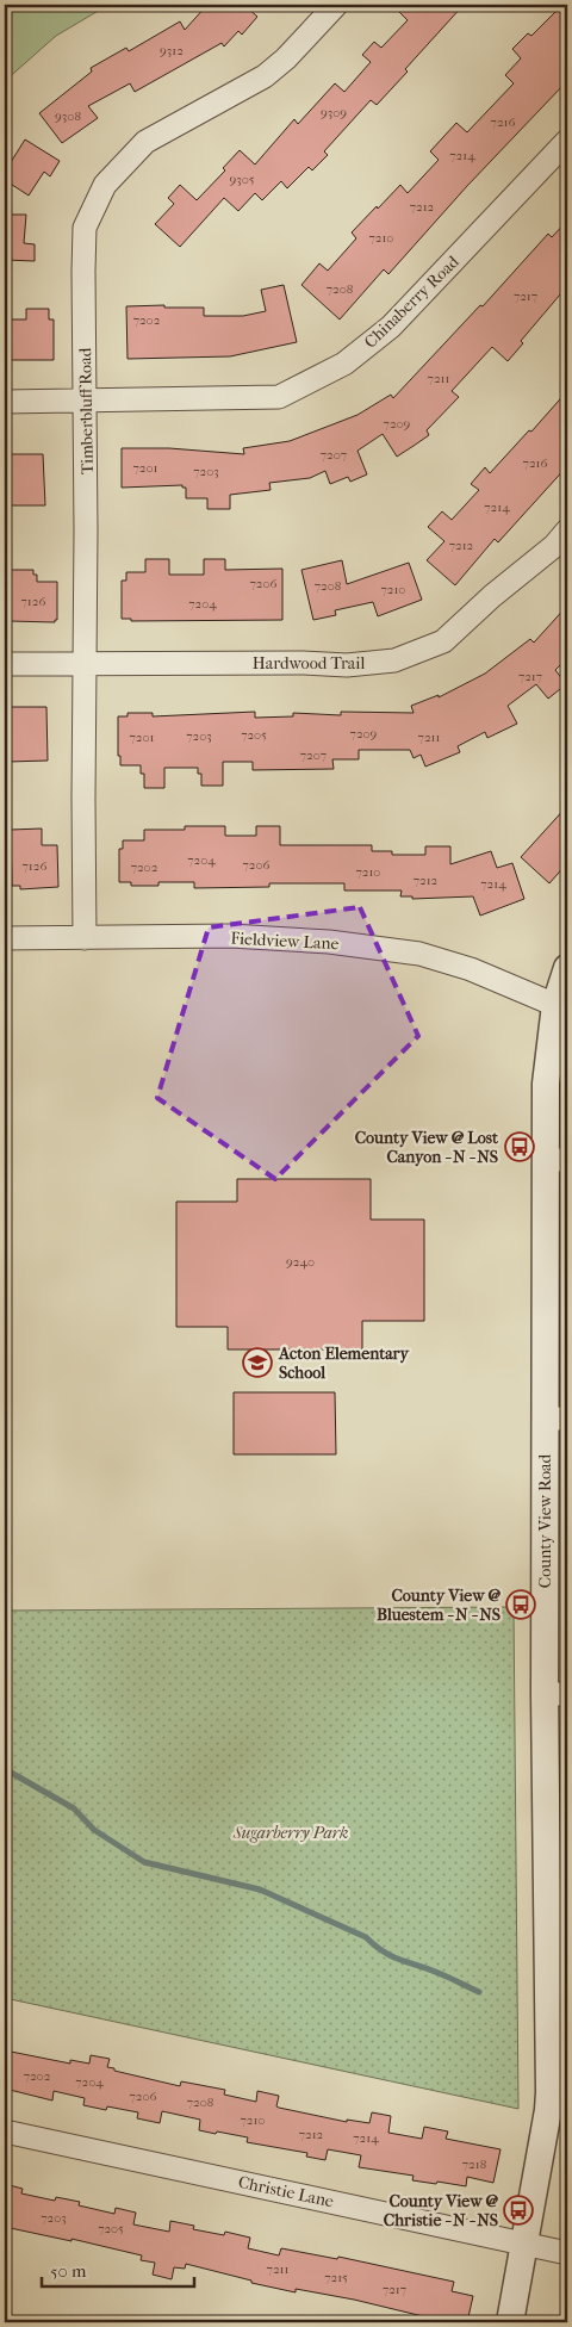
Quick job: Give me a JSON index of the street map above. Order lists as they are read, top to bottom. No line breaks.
{"streets":{"street":["Chinaberry Road","Timberbluff Road","Hardwood Trail","Fieldview Lane","County View Road","Christie Lane"]},"crossings":[["Chinaberry Road","Timberbluff Road"],["Timberbluff Road","Hardwood Trail"],["Timberbluff Road","Fieldview Lane"],["Fieldview Lane","County View Road"],["County View Road","Christie Lane"]],"parks":["Sugarberry Park"],"places":{"bus stop":["County View @ Lost Canyon - N - NS","County View @ Bluestem - N - NS","County View @ Christie - N - NS"],"school or university":["Acton Elementary School"]},"house_numbers":["9312","9309","9308","7216","7214","9305","7212","7210","7208","7217","7202","7211","7209","7207","7216","7201","7203","7214","7212","7206","7208","7210","7126","7204","7217","7209","7205","7203","7201","7211","7207","7204","7206","7126","7202","7210","7212","7214","9240","7202","7204","7206","7208","7210","7212","7214","7218","7203","7205","7211","7215","7217"],"scale_bar":"50 m"}
